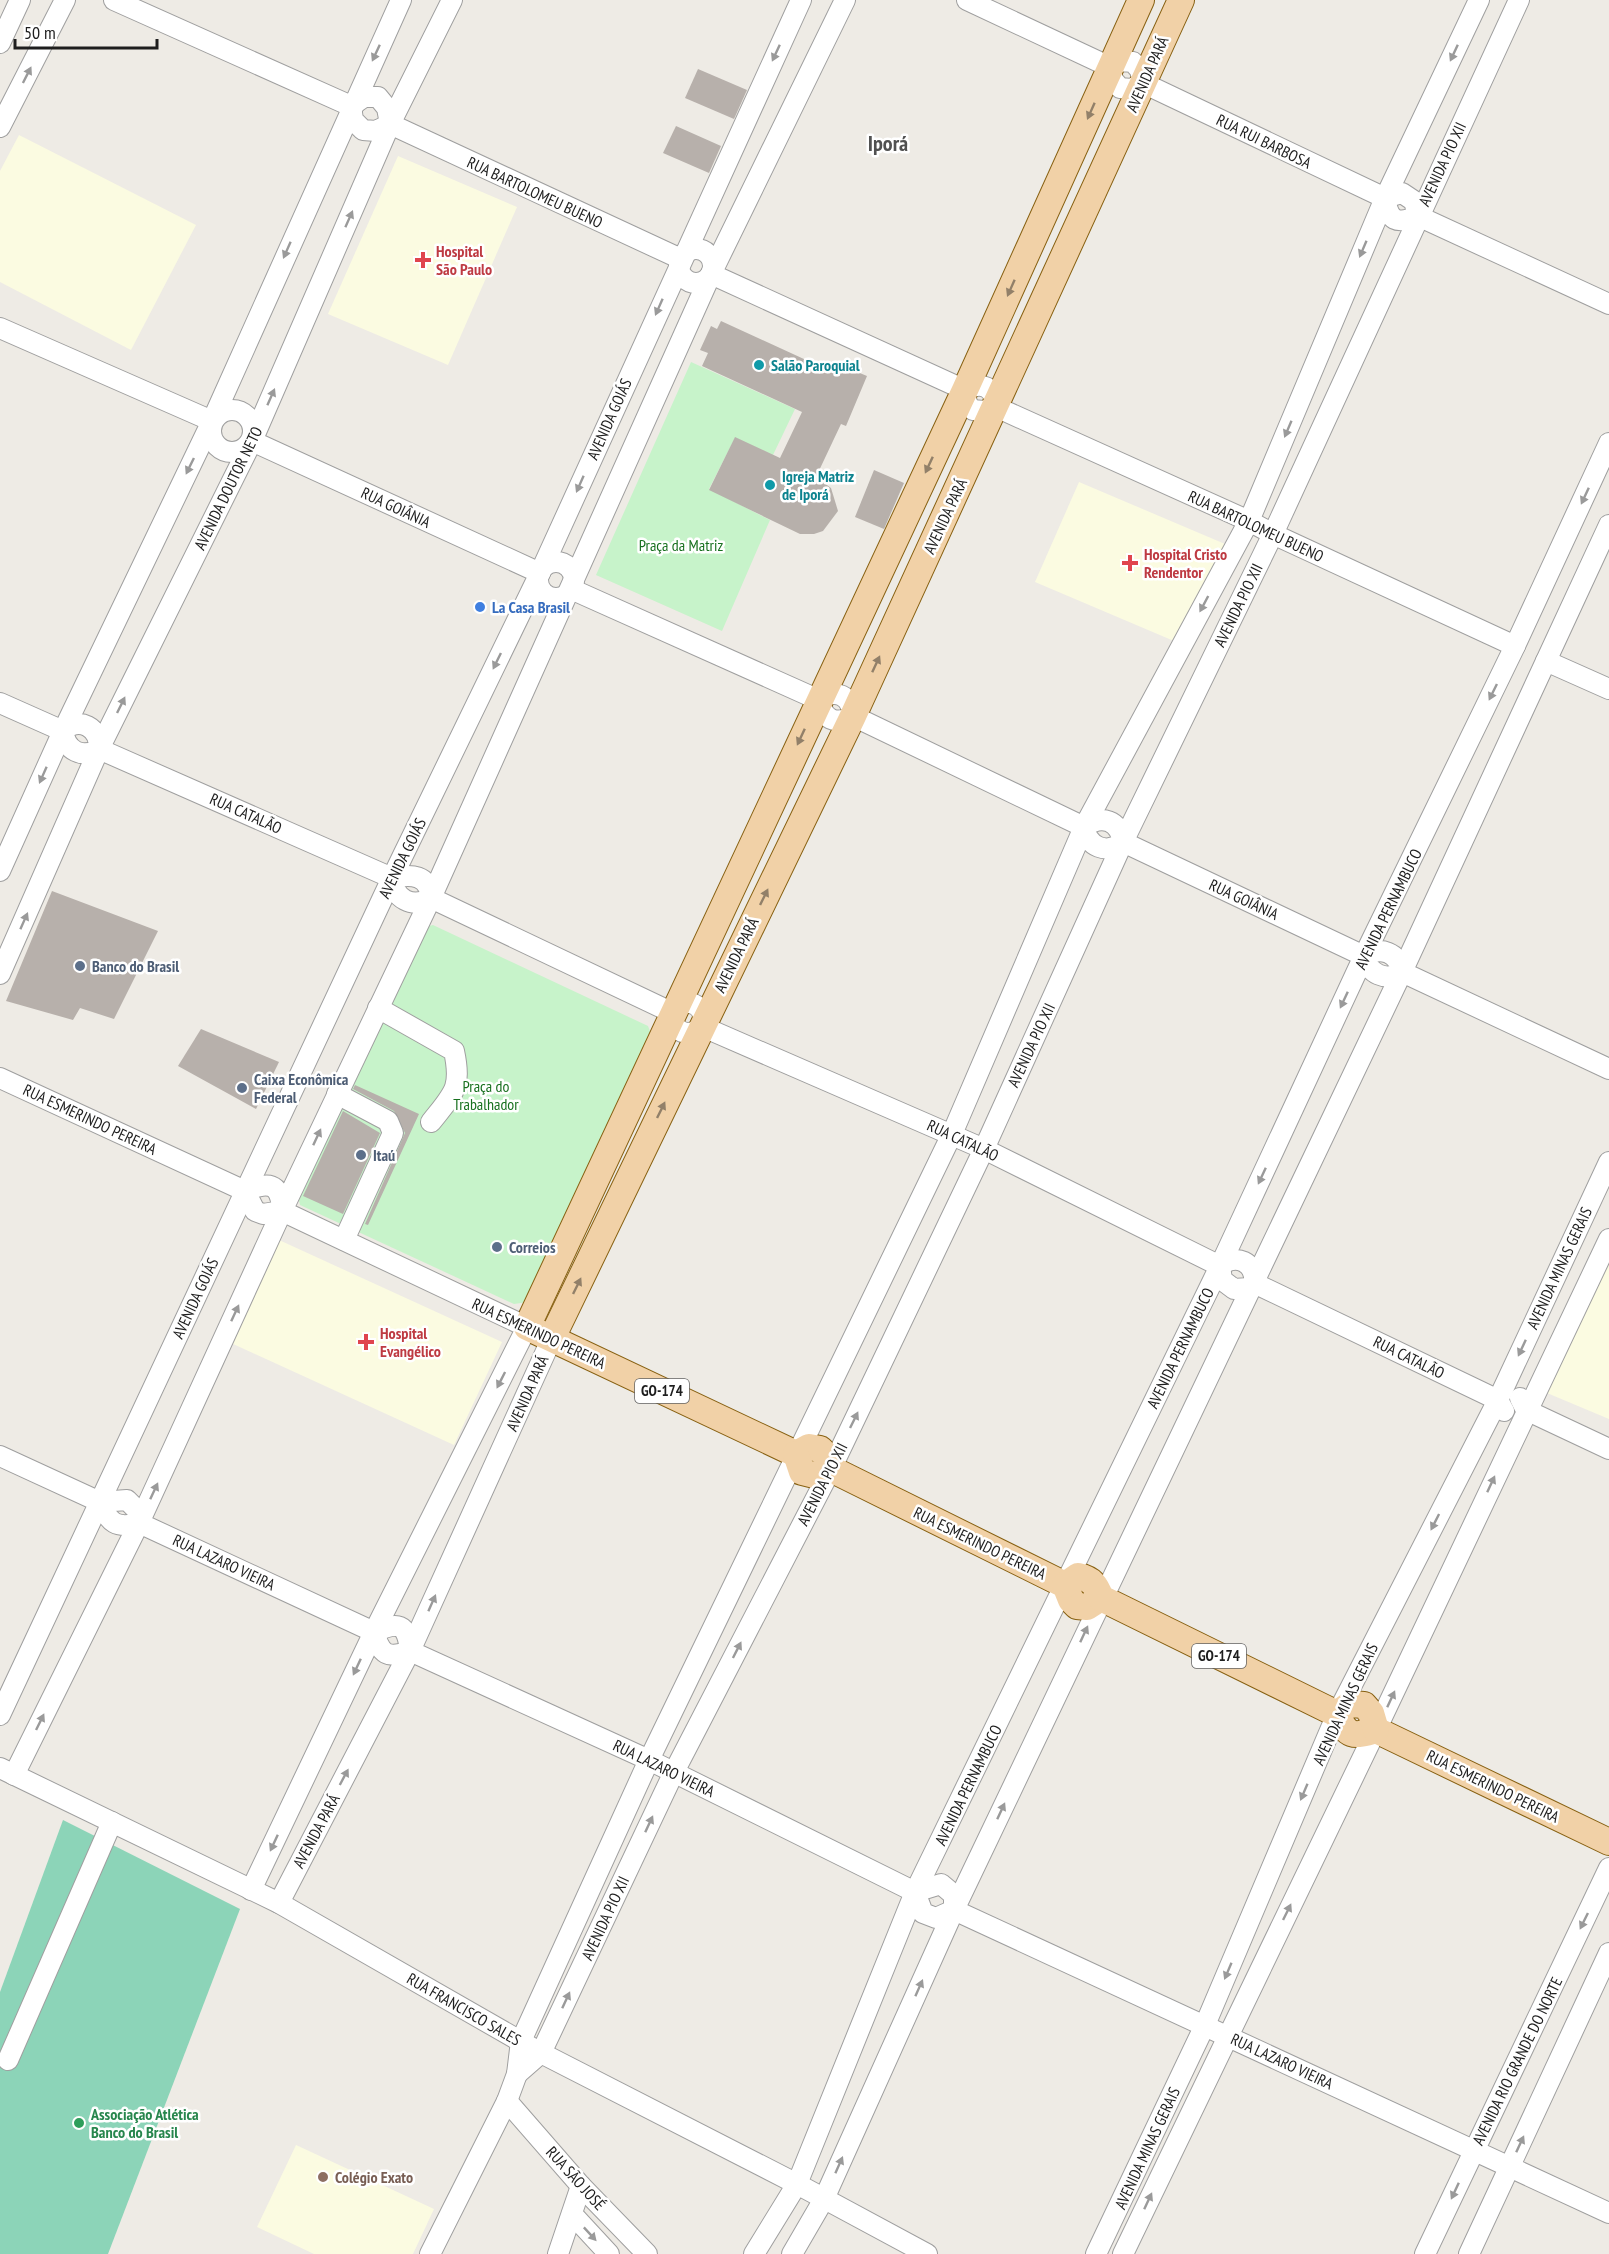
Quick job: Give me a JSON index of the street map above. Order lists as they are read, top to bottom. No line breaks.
{"streets":{"main road":["AVENIDA PARÁ","RUA ESMERINDO PEREIRA","GO-174"],"street":["RUA RUI BARBOSA","AVENIDA PIO XII","RUA BARTOLOMEU BUENO","AVENIDA GOIÁS","AVENIDA DOUTOR NETO","RUA GOIÂNIA","RUA CATALÃO","AVENIDA PERNAMBUCO","AVENIDA MINAS GERAIS","RUA LAZARO VIEIRA","RUA FRANCISCO SALES","AVENIDA RIO GRANDE DO NORTE","RUA SÃO JOSÉ"]},"crossings":[["AVENIDA PARÁ","RUA RUI BARBOSA"],["AVENIDA PARÁ","RUA BARTOLOMEU BUENO"],["AVENIDA PARÁ","RUA CATALÃO"],["AVENIDA PARÁ","RUA ESMERINDO PEREIRA"],["AVENIDA PARÁ","RUA LAZARO VIEIRA"],["AVENIDA PARÁ","RUA FRANCISCO SALES"],["RUA RUI BARBOSA","AVENIDA PIO XII"],["AVENIDA PIO XII","RUA BARTOLOMEU BUENO"],["AVENIDA PIO XII","RUA GOIÂNIA"],["AVENIDA PIO XII","RUA CATALÃO"],["AVENIDA PIO XII","RUA ESMERINDO PEREIRA"],["AVENIDA PIO XII","RUA LAZARO VIEIRA"],["AVENIDA PIO XII","RUA FRANCISCO SALES"],["AVENIDA PIO XII","RUA SÃO JOSÉ"],["RUA BARTOLOMEU BUENO","AVENIDA GOIÁS"],["RUA BARTOLOMEU BUENO","AVENIDA DOUTOR NETO"],["RUA BARTOLOMEU BUENO","AVENIDA PERNAMBUCO"],["AVENIDA GOIÁS","RUA GOIÂNIA"],["AVENIDA GOIÁS","RUA CATALÃO"],["AVENIDA GOIÁS","RUA ESMERINDO PEREIRA"],["AVENIDA GOIÁS","RUA LAZARO VIEIRA"],["AVENIDA DOUTOR NETO","RUA GOIÂNIA"],["AVENIDA DOUTOR NETO","RUA CATALÃO"],["RUA GOIÂNIA","AVENIDA PERNAMBUCO"],["RUA CATALÃO","AVENIDA PERNAMBUCO"],["RUA CATALÃO","AVENIDA MINAS GERAIS"],["AVENIDA PERNAMBUCO","RUA ESMERINDO PEREIRA"],["AVENIDA PERNAMBUCO","RUA LAZARO VIEIRA"],["AVENIDA PERNAMBUCO","RUA FRANCISCO SALES"],["RUA ESMERINDO PEREIRA","AVENIDA MINAS GERAIS"],["RUA ESMERINDO PEREIRA","GO-174"],["AVENIDA MINAS GERAIS","GO-174"],["AVENIDA MINAS GERAIS","RUA LAZARO VIEIRA"],["RUA LAZARO VIEIRA","AVENIDA RIO GRANDE DO NORTE"]],"districts":["Iporá"],"parks":["Praça da Matriz","Praça do Trabalhador"],"places":{"health":["Hospital São Paulo","Hospital Cristo Rendentor","Hospital Evangélico"],"other":["Salão Paroquial","Igreja Matriz de Iporá","La Casa Brasil","Banco do Brasil","Caixa Econômica Federal","Itaú","Correios","Associação Atlética Banco do Brasil","Colégio Exato"]},"scale_bar":"50 m"}
